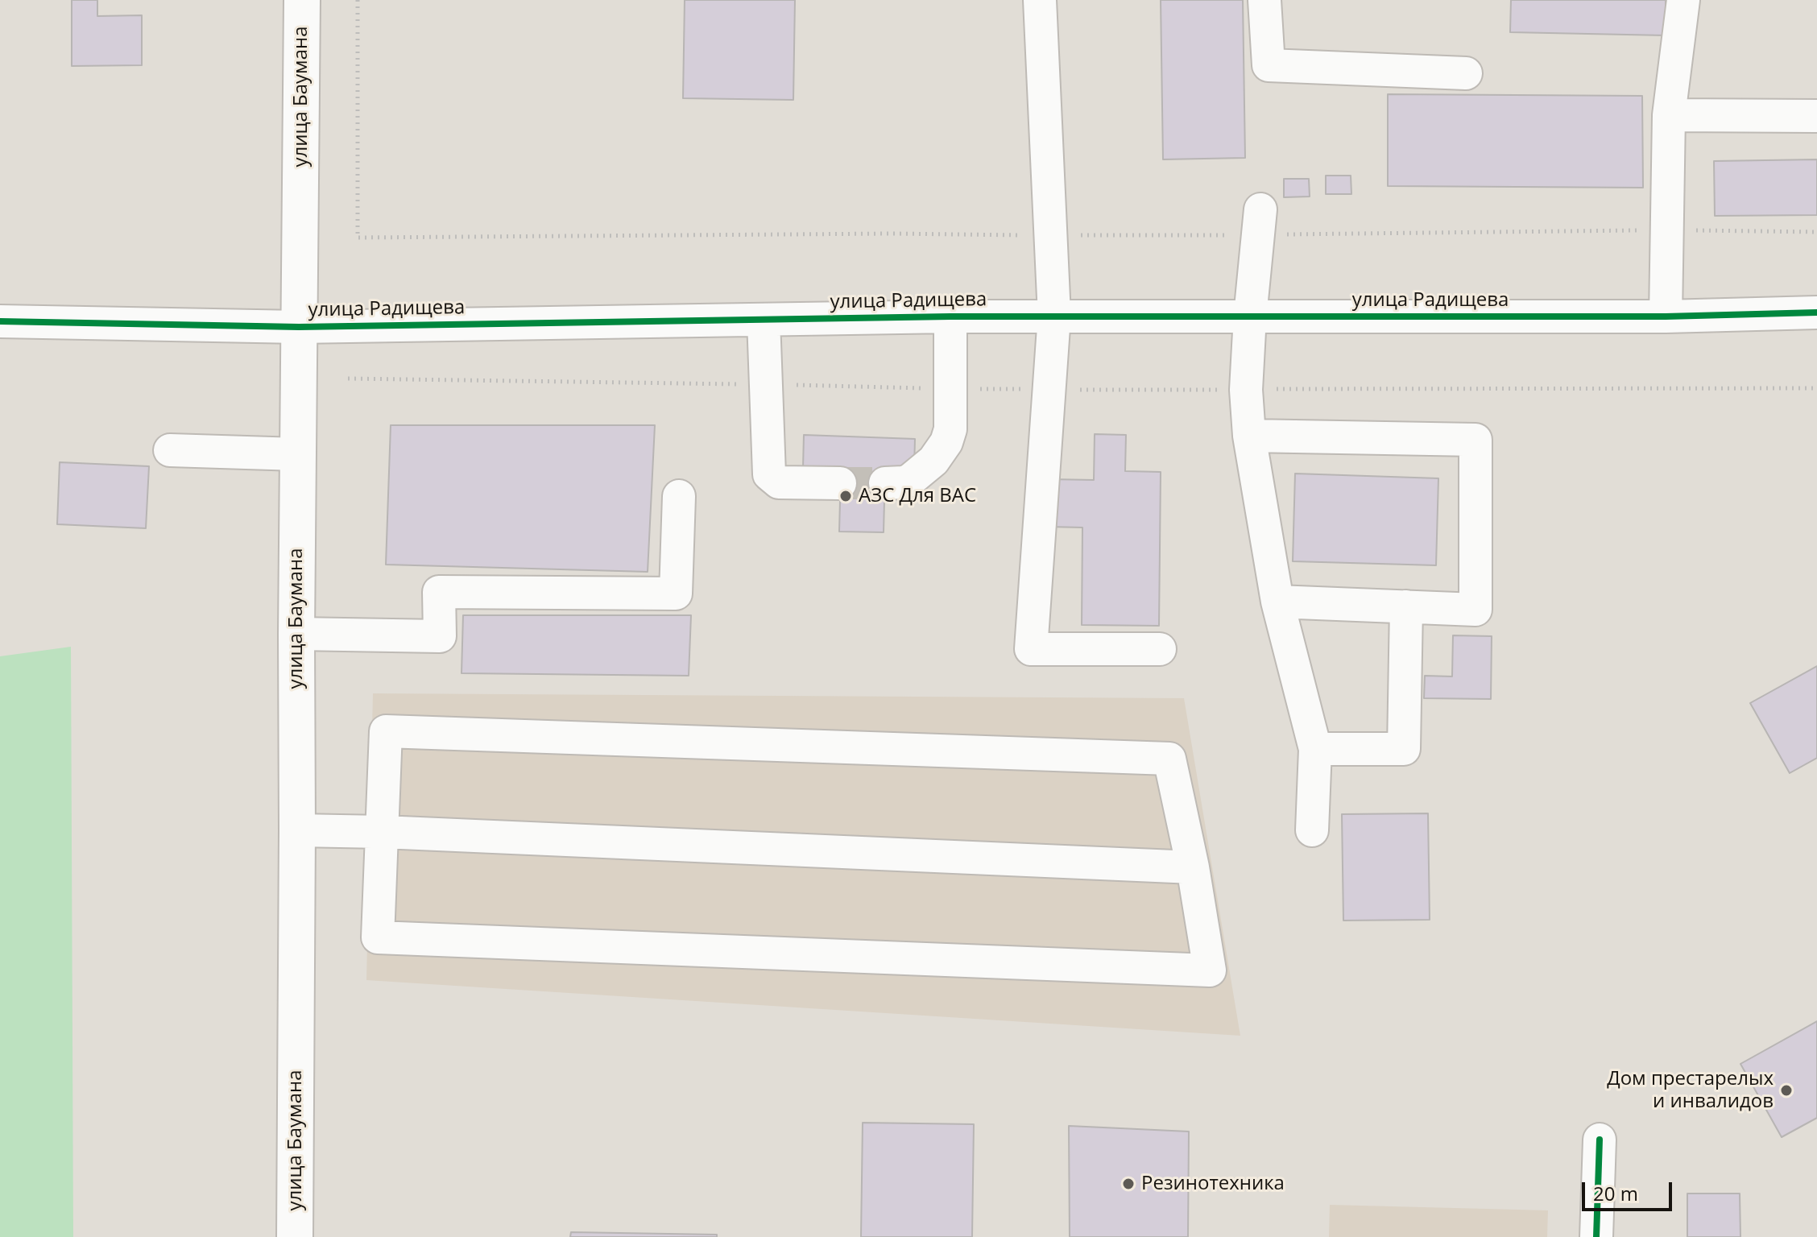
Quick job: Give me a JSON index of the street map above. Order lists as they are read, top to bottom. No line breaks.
{"streets":{"main road":["улица Баумана"],"street":["улица Радищева"]},"crossings":[["улица Баумана","улица Радищева"]],"places":["АЗС Для ВАС","Дом престарелых и инвалидов","Резинотехника"],"scale_bar":"20 m"}
